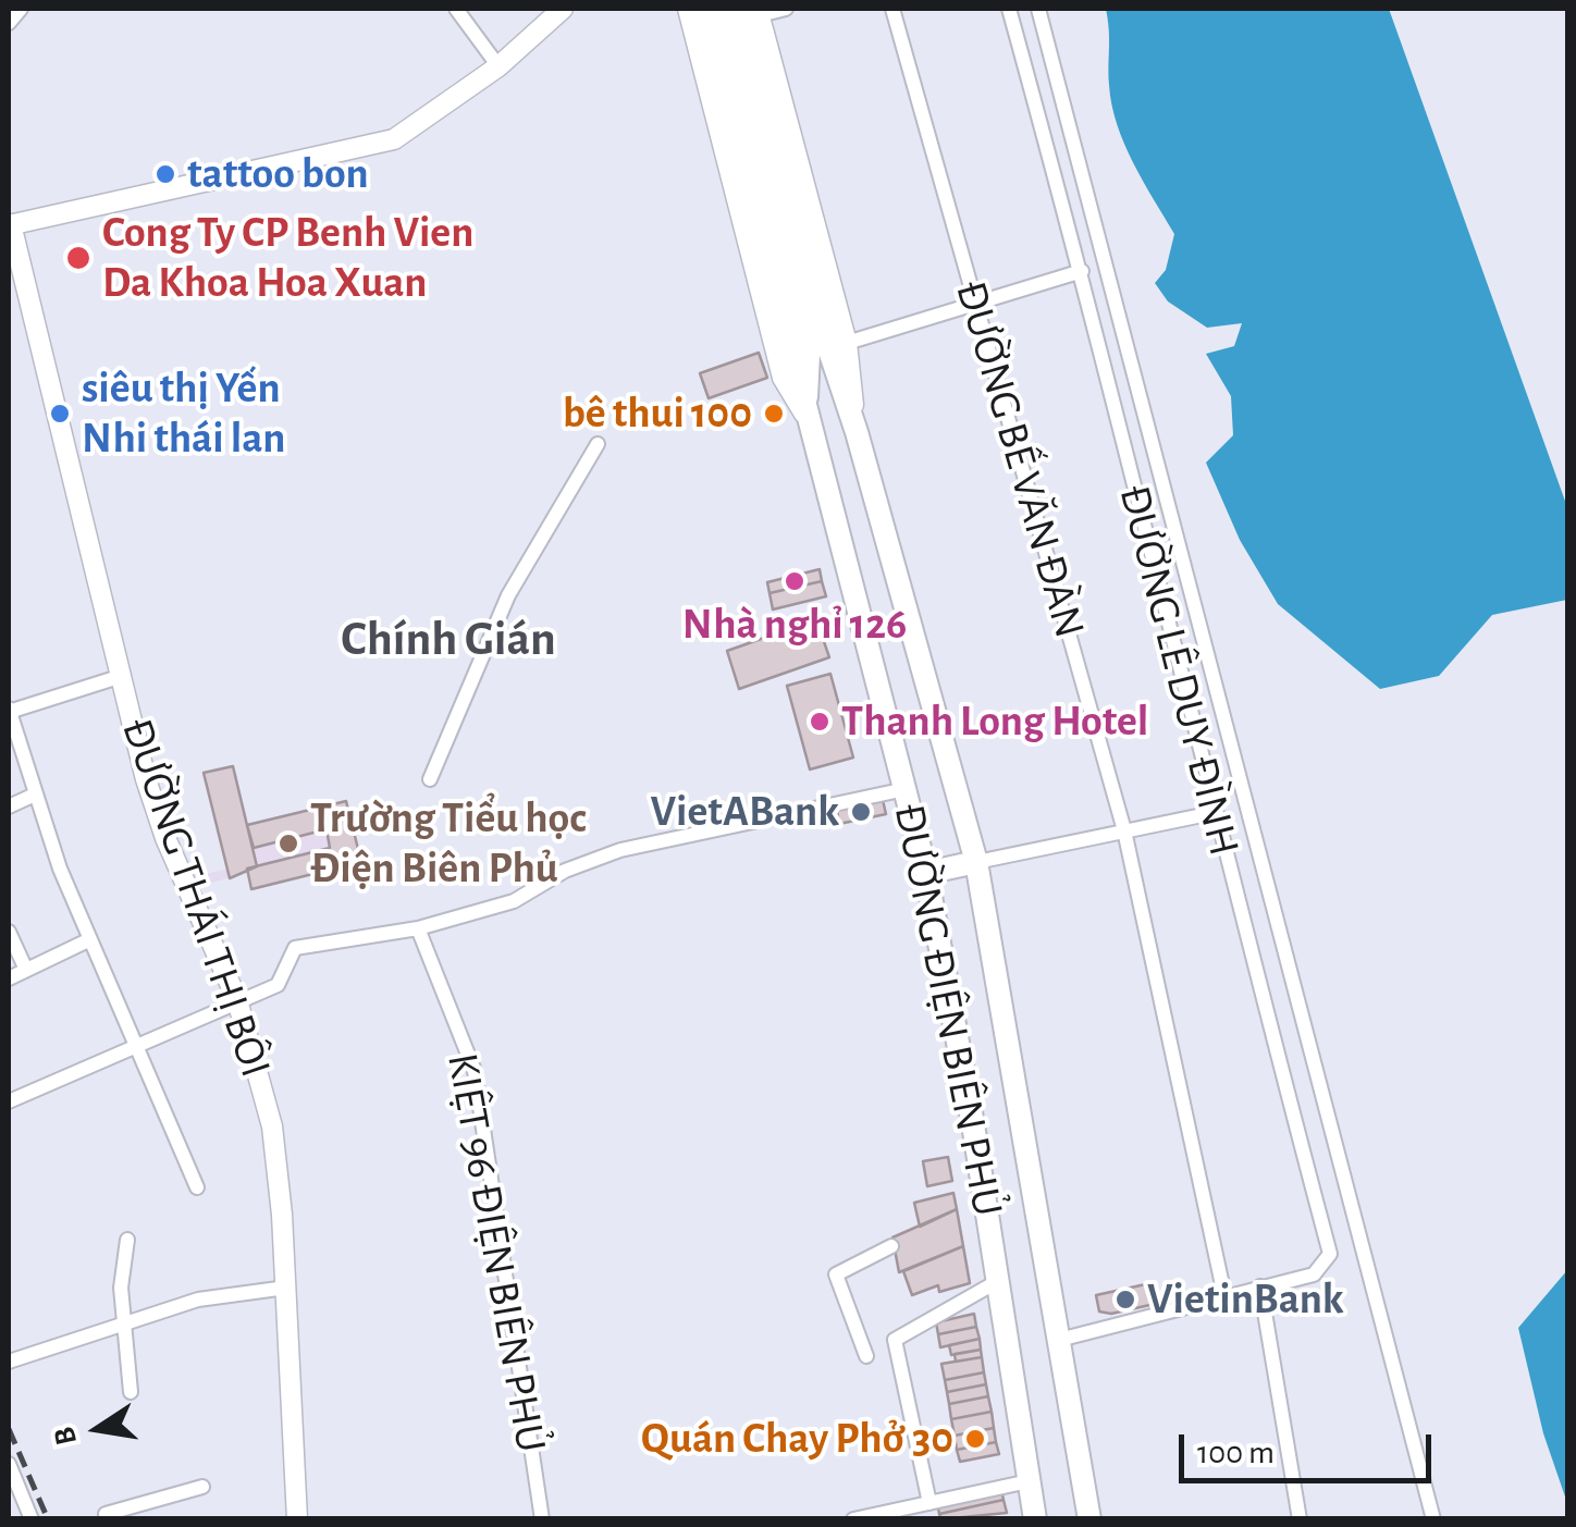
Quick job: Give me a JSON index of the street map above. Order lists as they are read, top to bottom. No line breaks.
{"streets":{"main road":["ĐƯỜNG ĐIỆN BIÊN PHỦ"],"street":["ĐƯỜNG BẾ VĂN ĐÀN","ĐƯỜNG LÊ DUY ĐÌNH","ĐƯỜNG THÁI THỊ BÔI","KIỆT 96 ĐIỆN BIÊN PHỦ"]},"districts":["Chính Gián"],"places":["tattoo bon","Cong Ty CP Benh Vien Da Khoa Hoa Xuan","siêu thị Yến Nhi thái lan","bê thui 100","Nhà nghỉ 126","Thanh Long Hotel","VietABank","Trường Tiểu học Điện Biên Phủ","VietinBank","Quán Chay Phở 30"],"scale_bar":"100 m","north":"left"}
